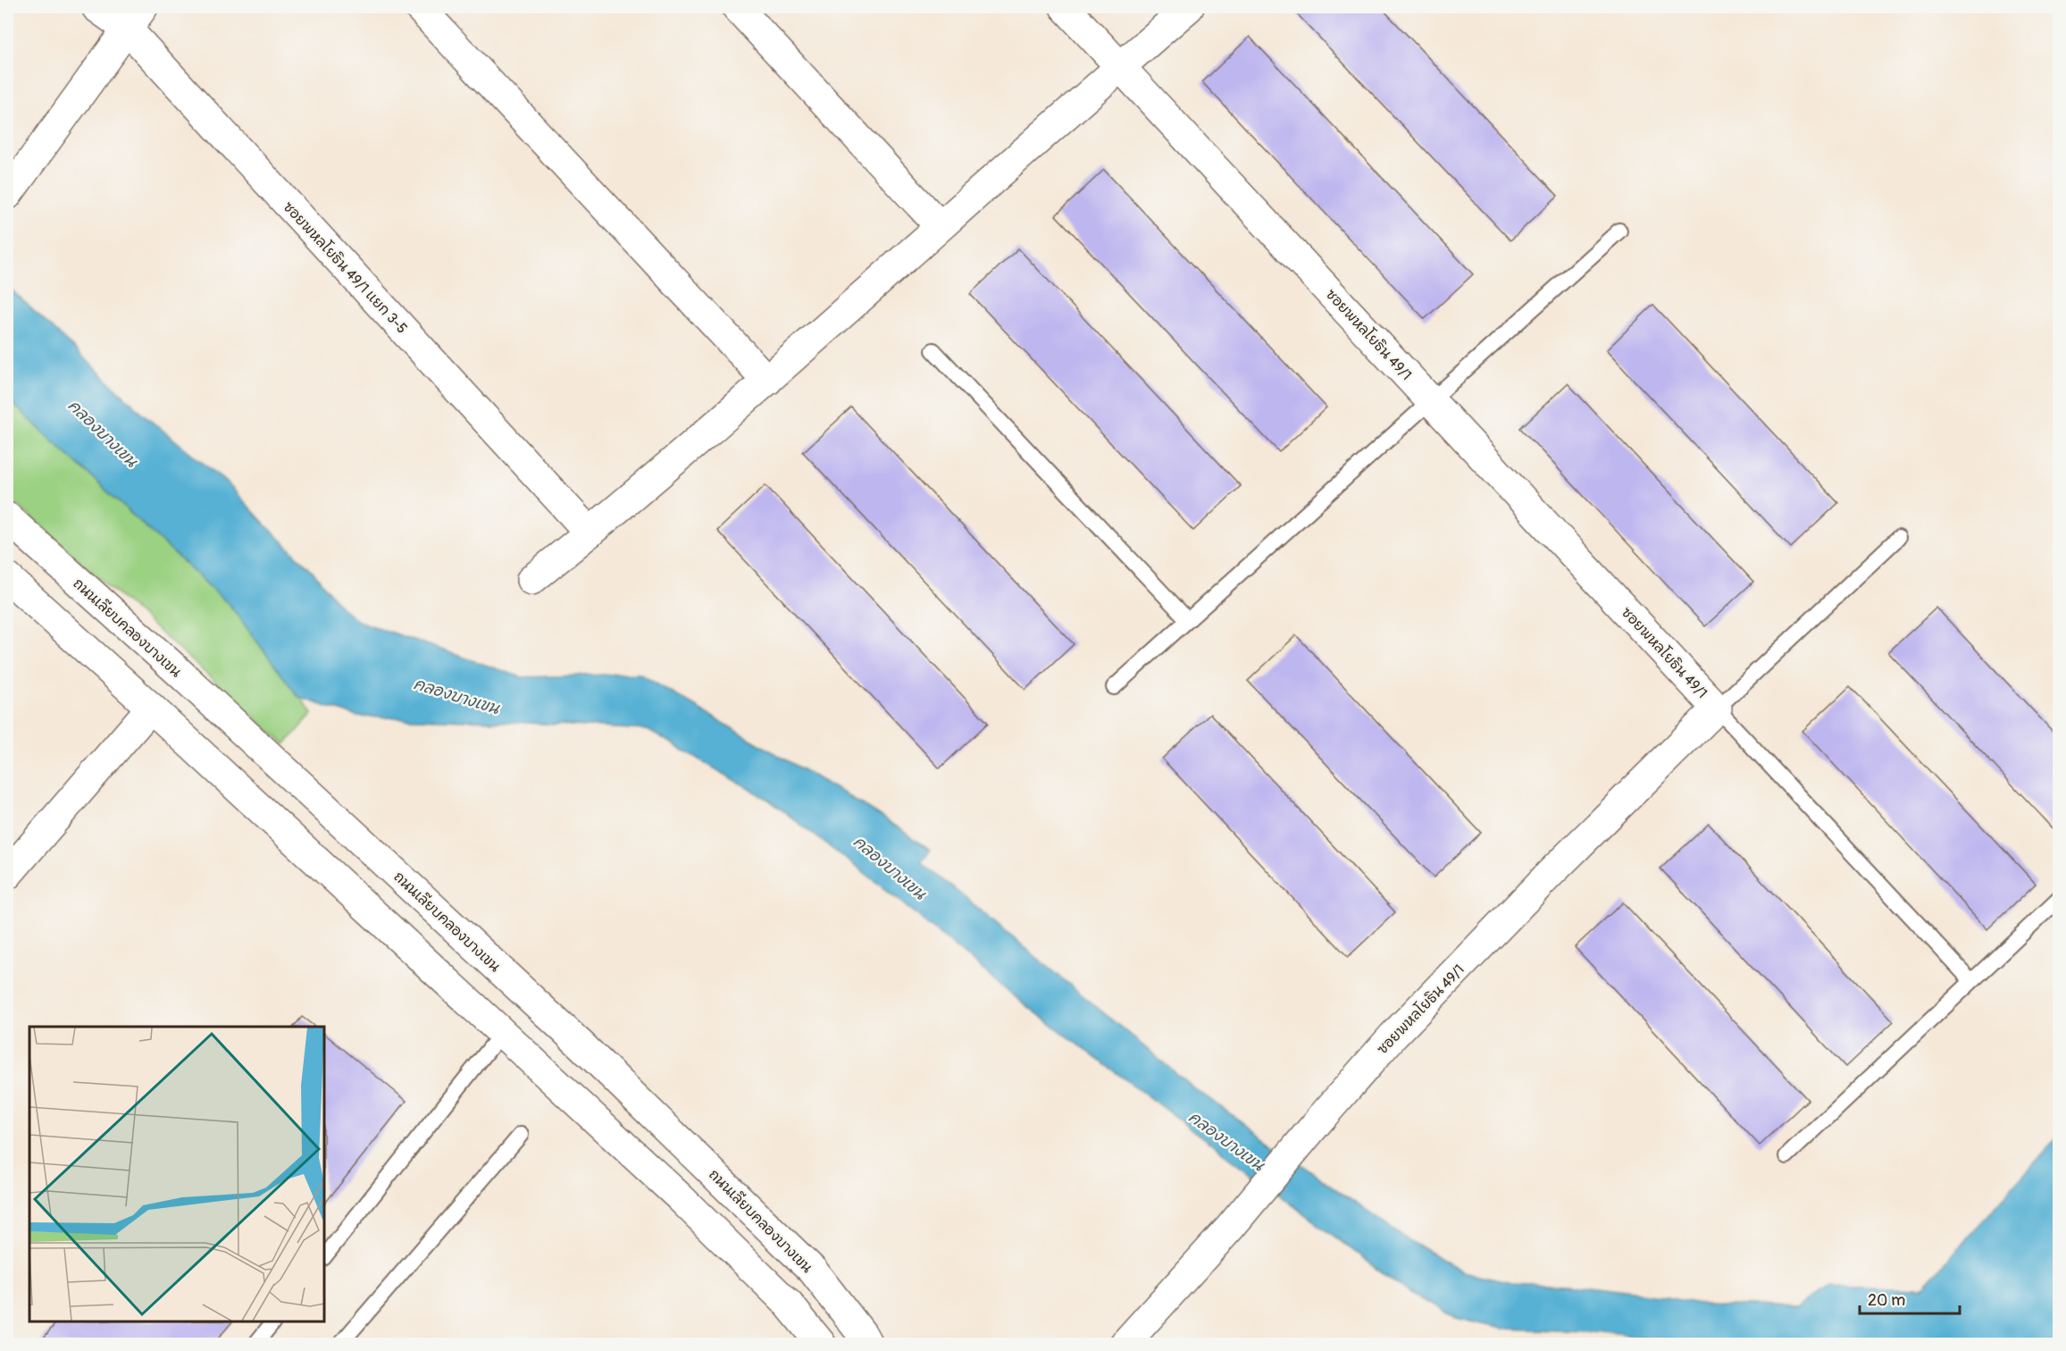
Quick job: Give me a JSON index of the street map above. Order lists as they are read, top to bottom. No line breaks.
{"streets":{"street":["ซอยพหลโยธิน 49/1 แยก 3-5","ซอยพหลโยธิน 49/1","ถนนเลียบคลองบางเขน"]},"water":["คลองบางเขน"],"scale_bar":"20 m"}
